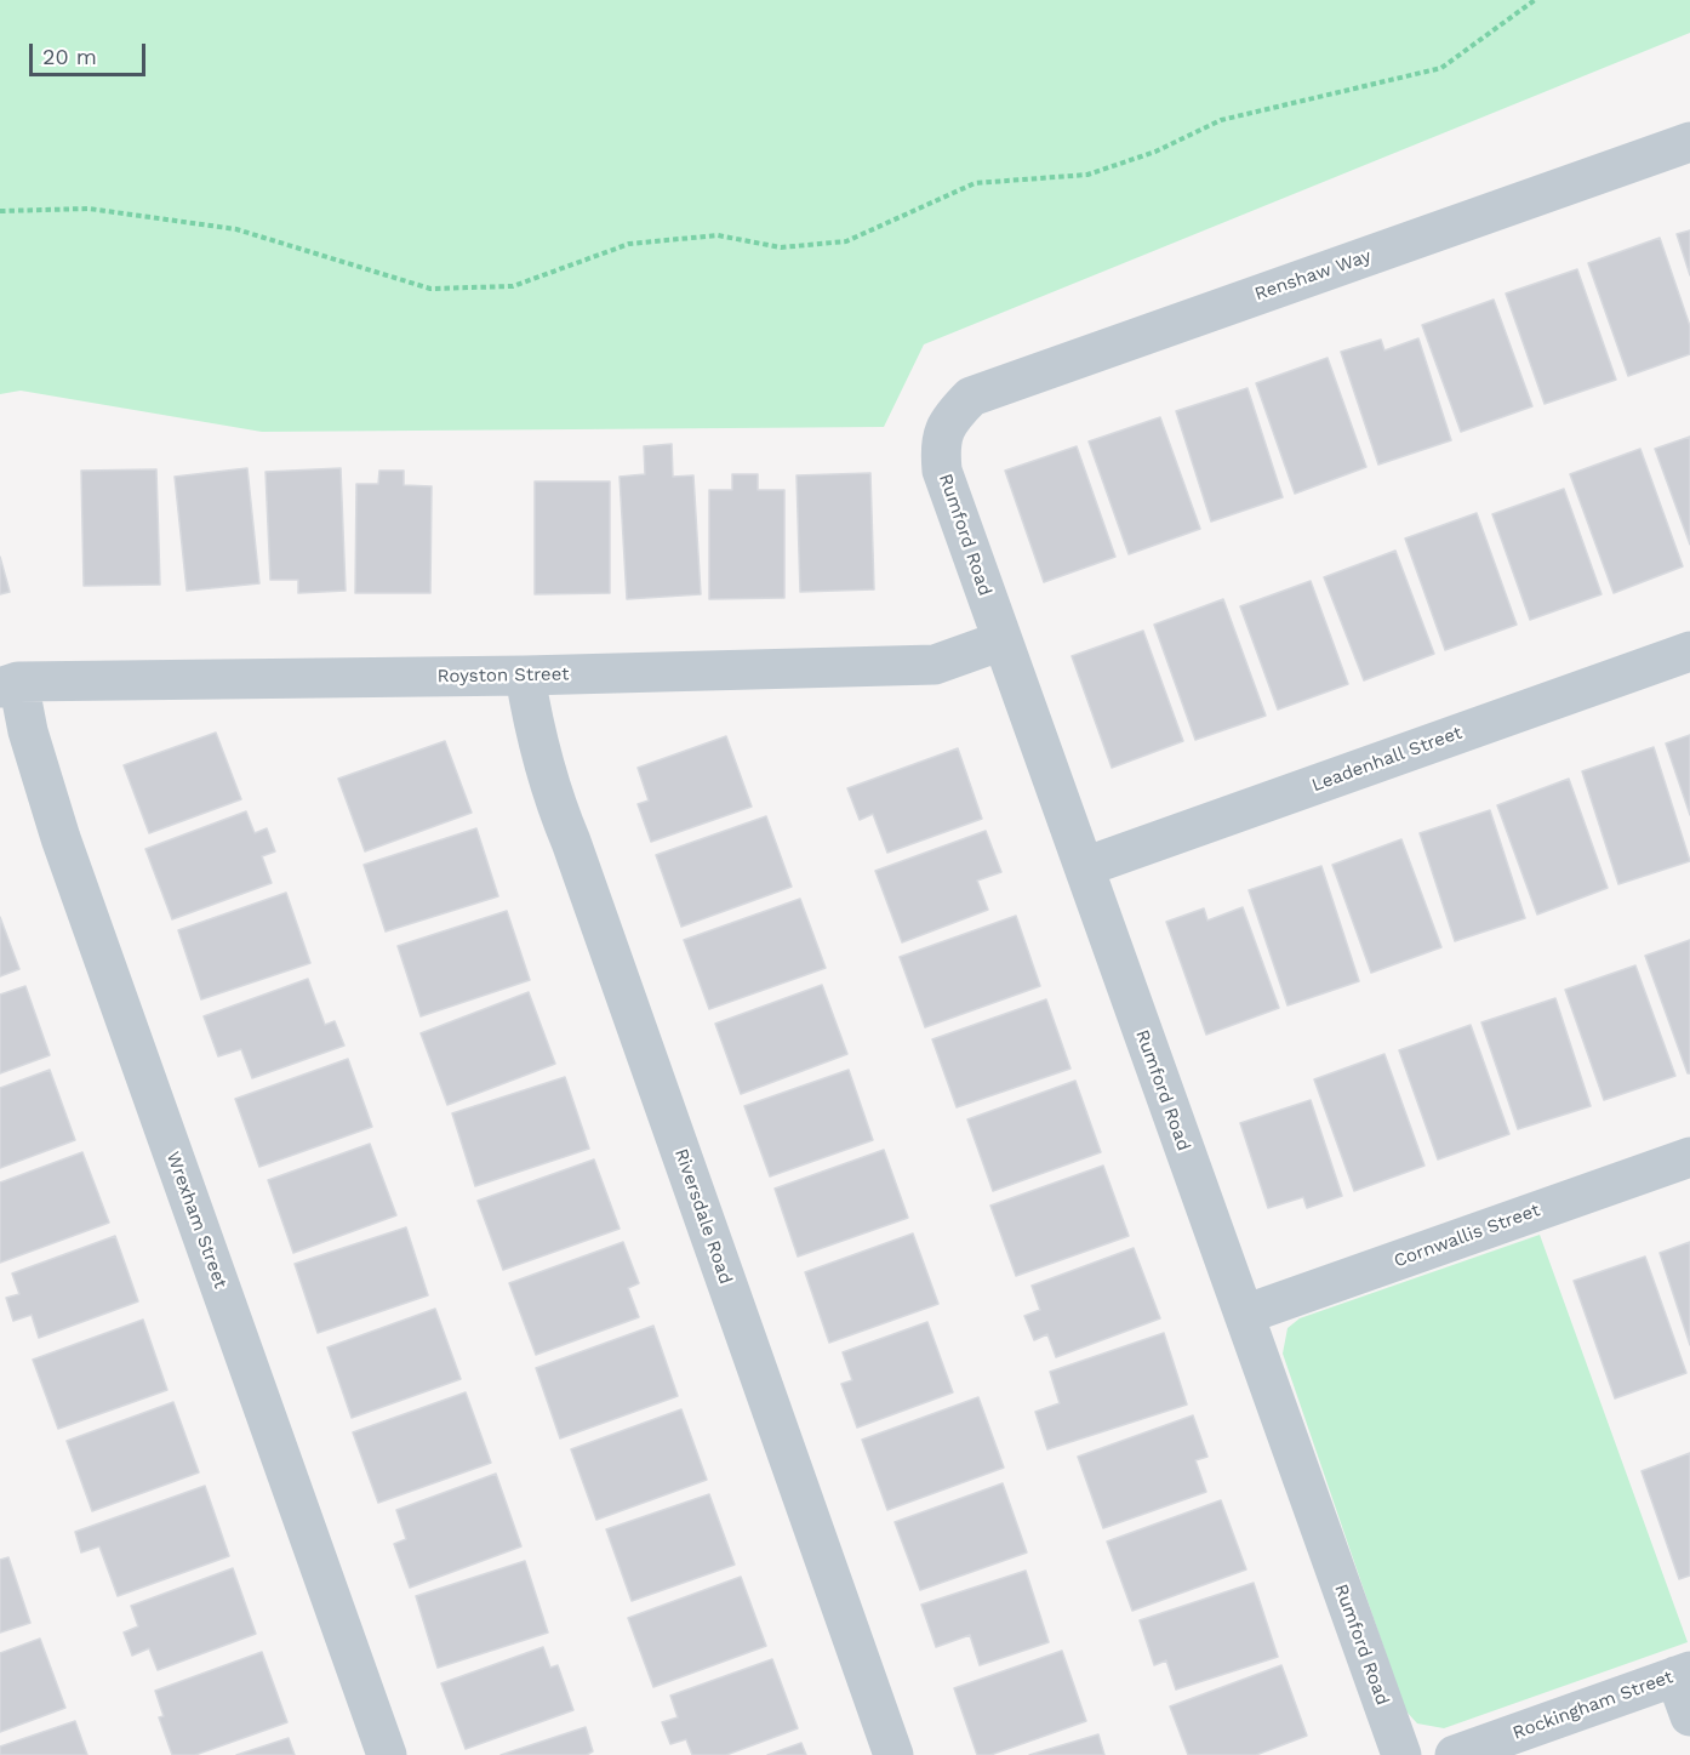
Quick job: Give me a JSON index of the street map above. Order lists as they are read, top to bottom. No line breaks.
{"streets":{"street":["Renshaw Way","Rumford Road","Royston Street","Leadenhall Street","Riversdale Road","Wrexham Street","Cornwallis Street","Rockingham Street"]},"crossings":[["Renshaw Way","Rumford Road"],["Rumford Road","Royston Street"],["Rumford Road","Leadenhall Street"],["Rumford Road","Cornwallis Street"],["Royston Street","Riversdale Road"],["Royston Street","Wrexham Street"]],"scale_bar":"20 m"}
